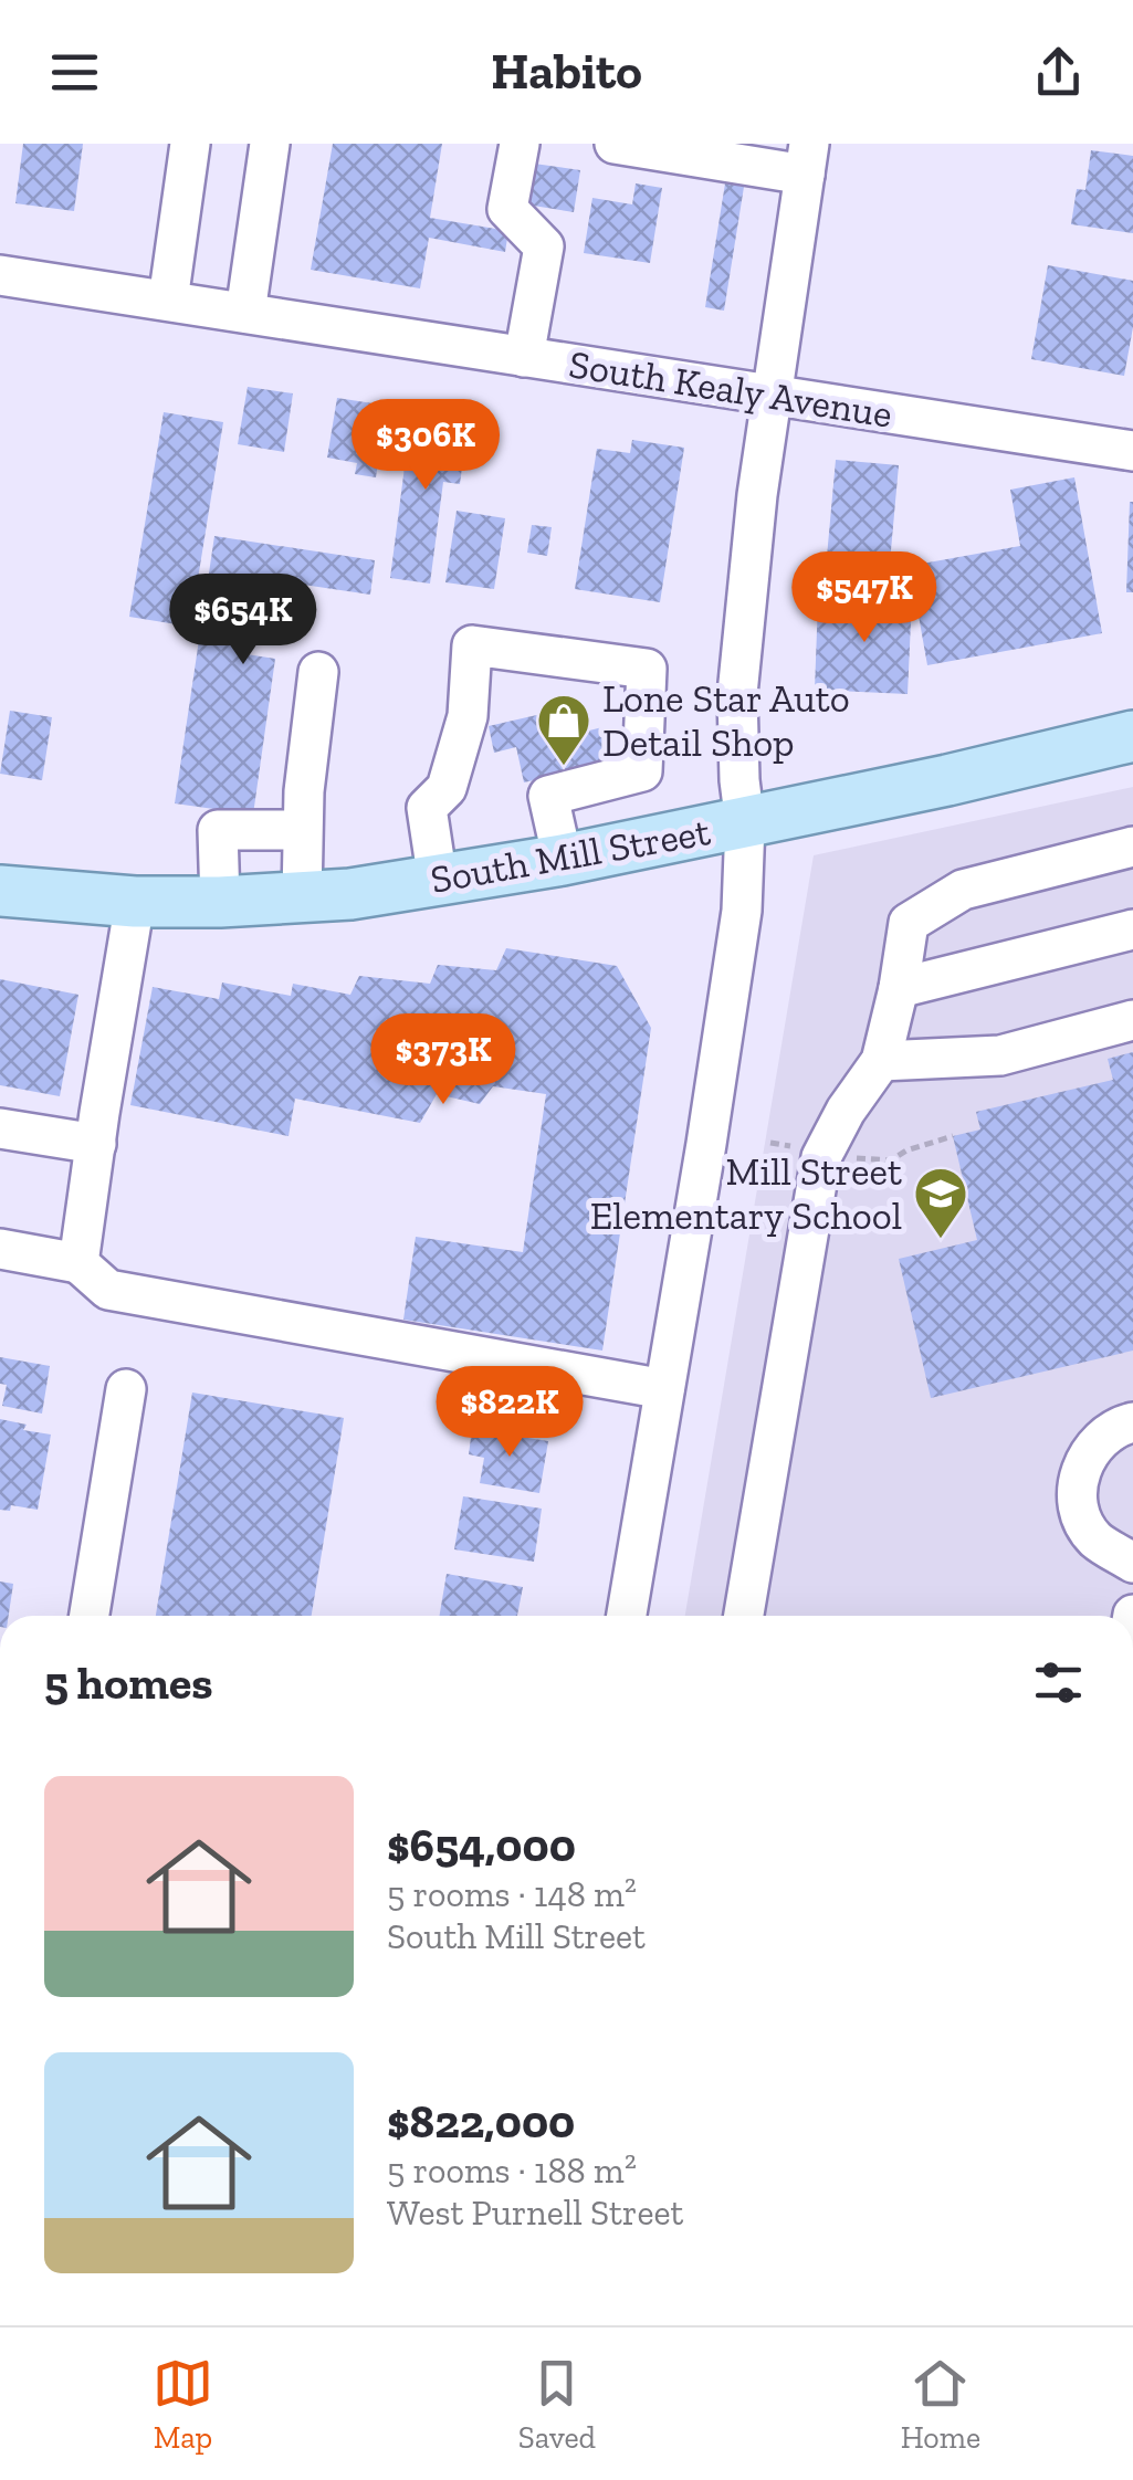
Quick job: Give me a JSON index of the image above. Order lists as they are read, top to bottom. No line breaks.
{"streets":{"main road":["South Mill Street"],"street":["South Kealy Avenue"]},"places":{"shop":["Lone Star Auto Detail Shop"],"school or university":["Mill Street Elementary School"]},"page":{"header":"Habito","price":["$306K","$547K","$654K","$373K","$822K"],"heading":"5 homes","list":[{"name":"$654,000","note":"5 rooms · 148 m² · South Mill Street"},{"name":"$822,000","note":"5 rooms · 188 m² · West Purnell Street"}],"tabs":["Map","Saved","Home"]}}
